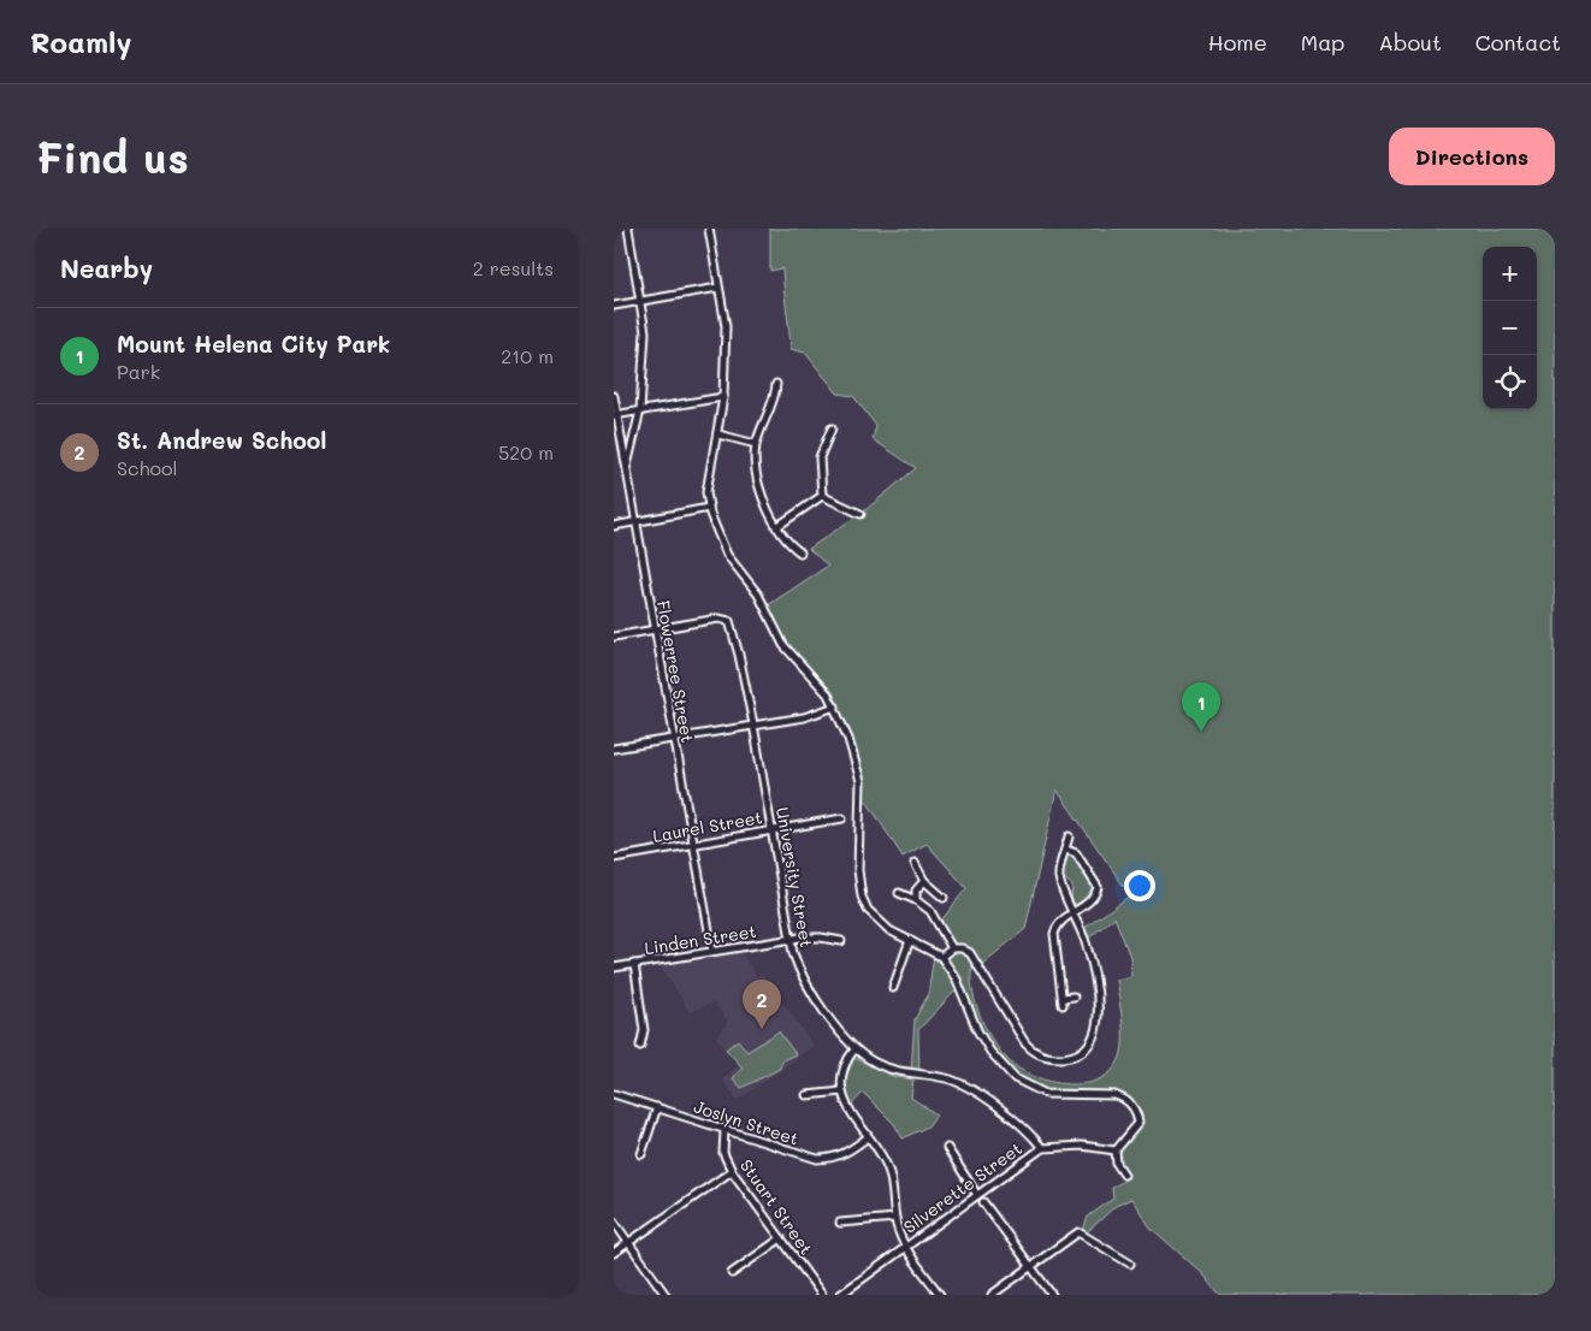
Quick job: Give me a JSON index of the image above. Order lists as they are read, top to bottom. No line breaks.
{"streets":{"street":["Flowerree Street","Laurel Street","University Street","Linden Street","Joslyn Street","Silverette Street","Stuart Street"]},"crossings":[["Flowerree Street","Laurel Street"],["Flowerree Street","University Street"],["Flowerree Street","Linden Street"],["Laurel Street","University Street"],["University Street","Linden Street"],["University Street","Silverette Street"],["Joslyn Street","Stuart Street"]],"page":{"header":"Roamly","nav":["Home","Map","About","Contact"],"buttons":"Directions","title":"Find us","heading":["Nearby","2 results"],"map_buttons":["+","−"],"list":[{"mark":"1","name":"Mount Helena City Park","note":"Park","value":"210 m"},{"mark":"2","name":"St. Andrew School","note":"School","value":"520 m"}],"pins":["1","2"]}}
